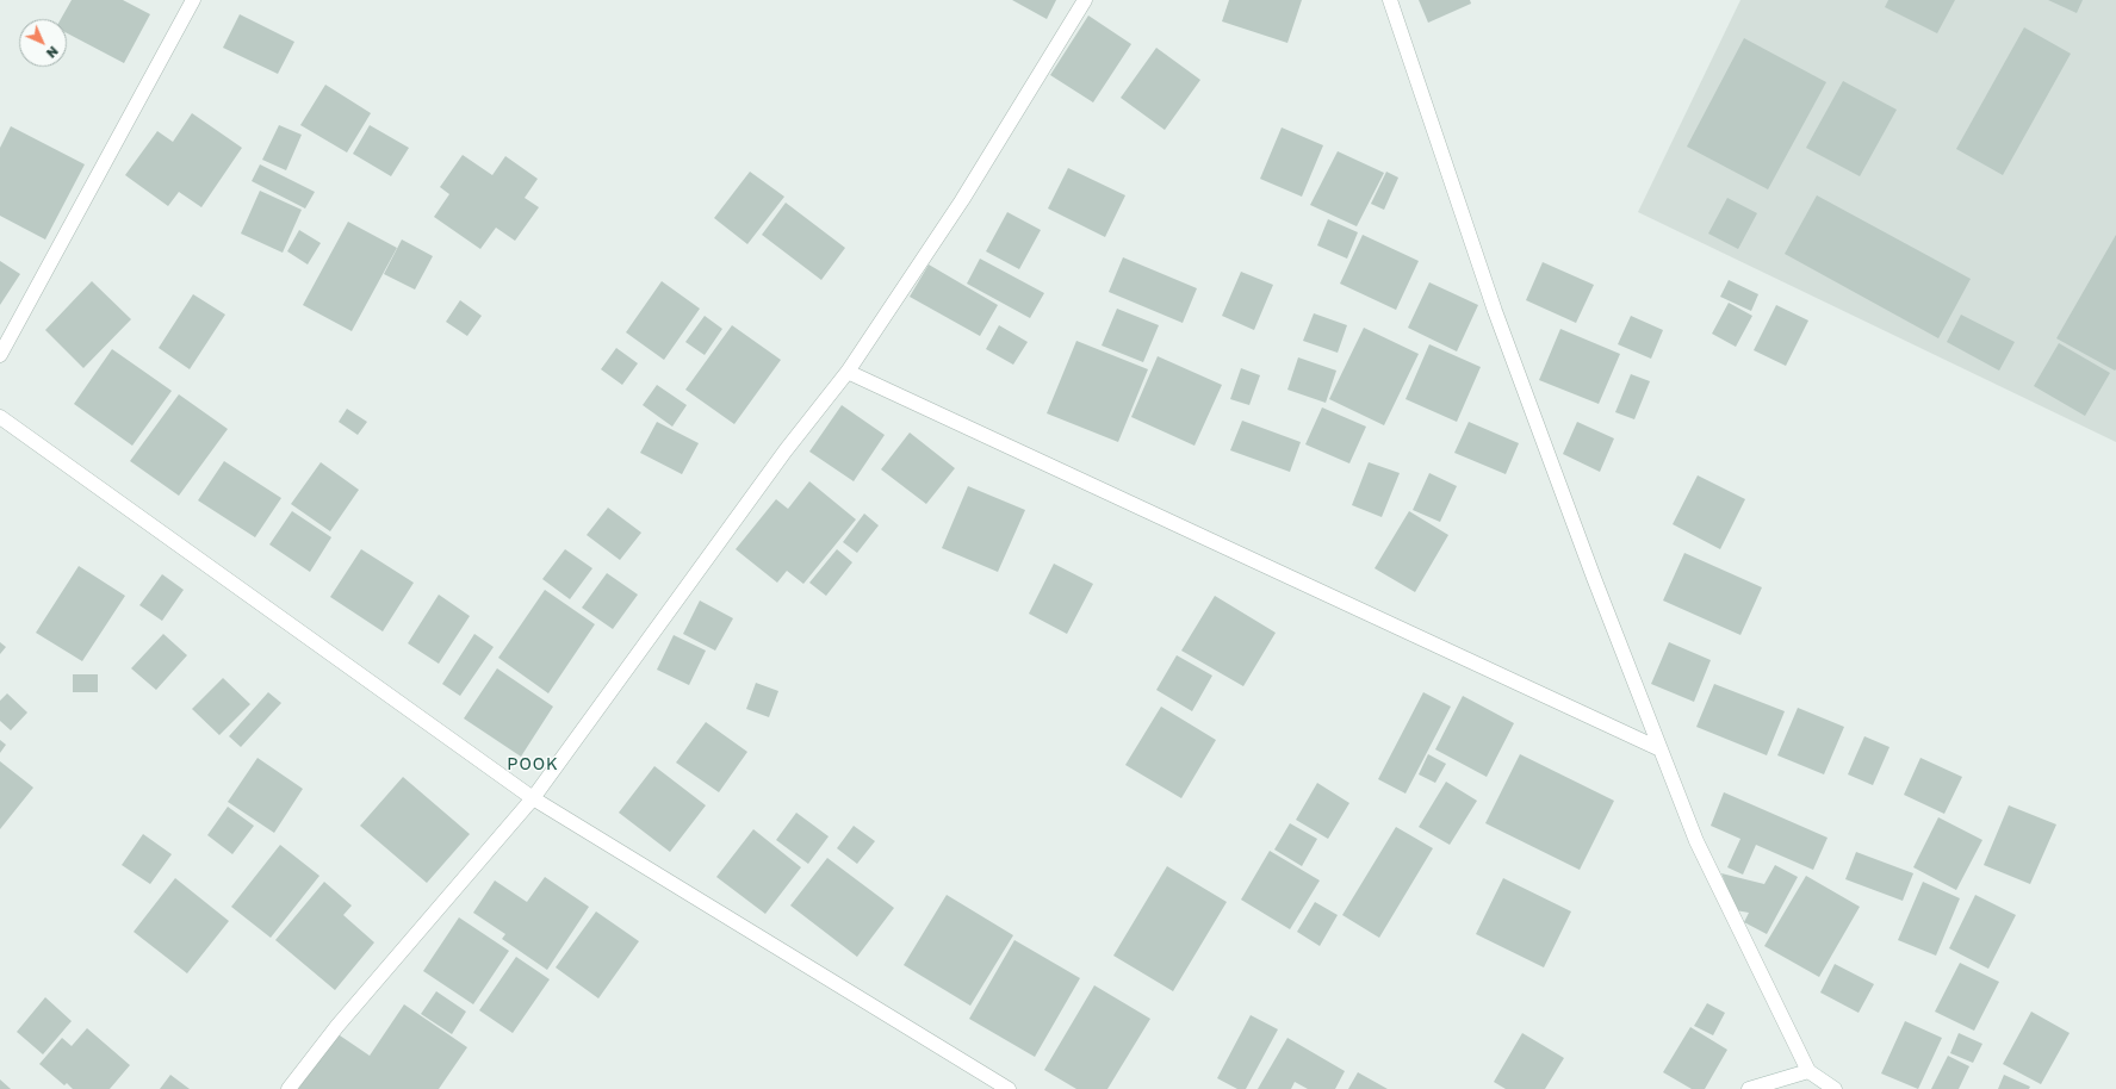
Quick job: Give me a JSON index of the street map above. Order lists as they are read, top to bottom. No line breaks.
{"districts":["POOK"],"north":"bottom right"}
